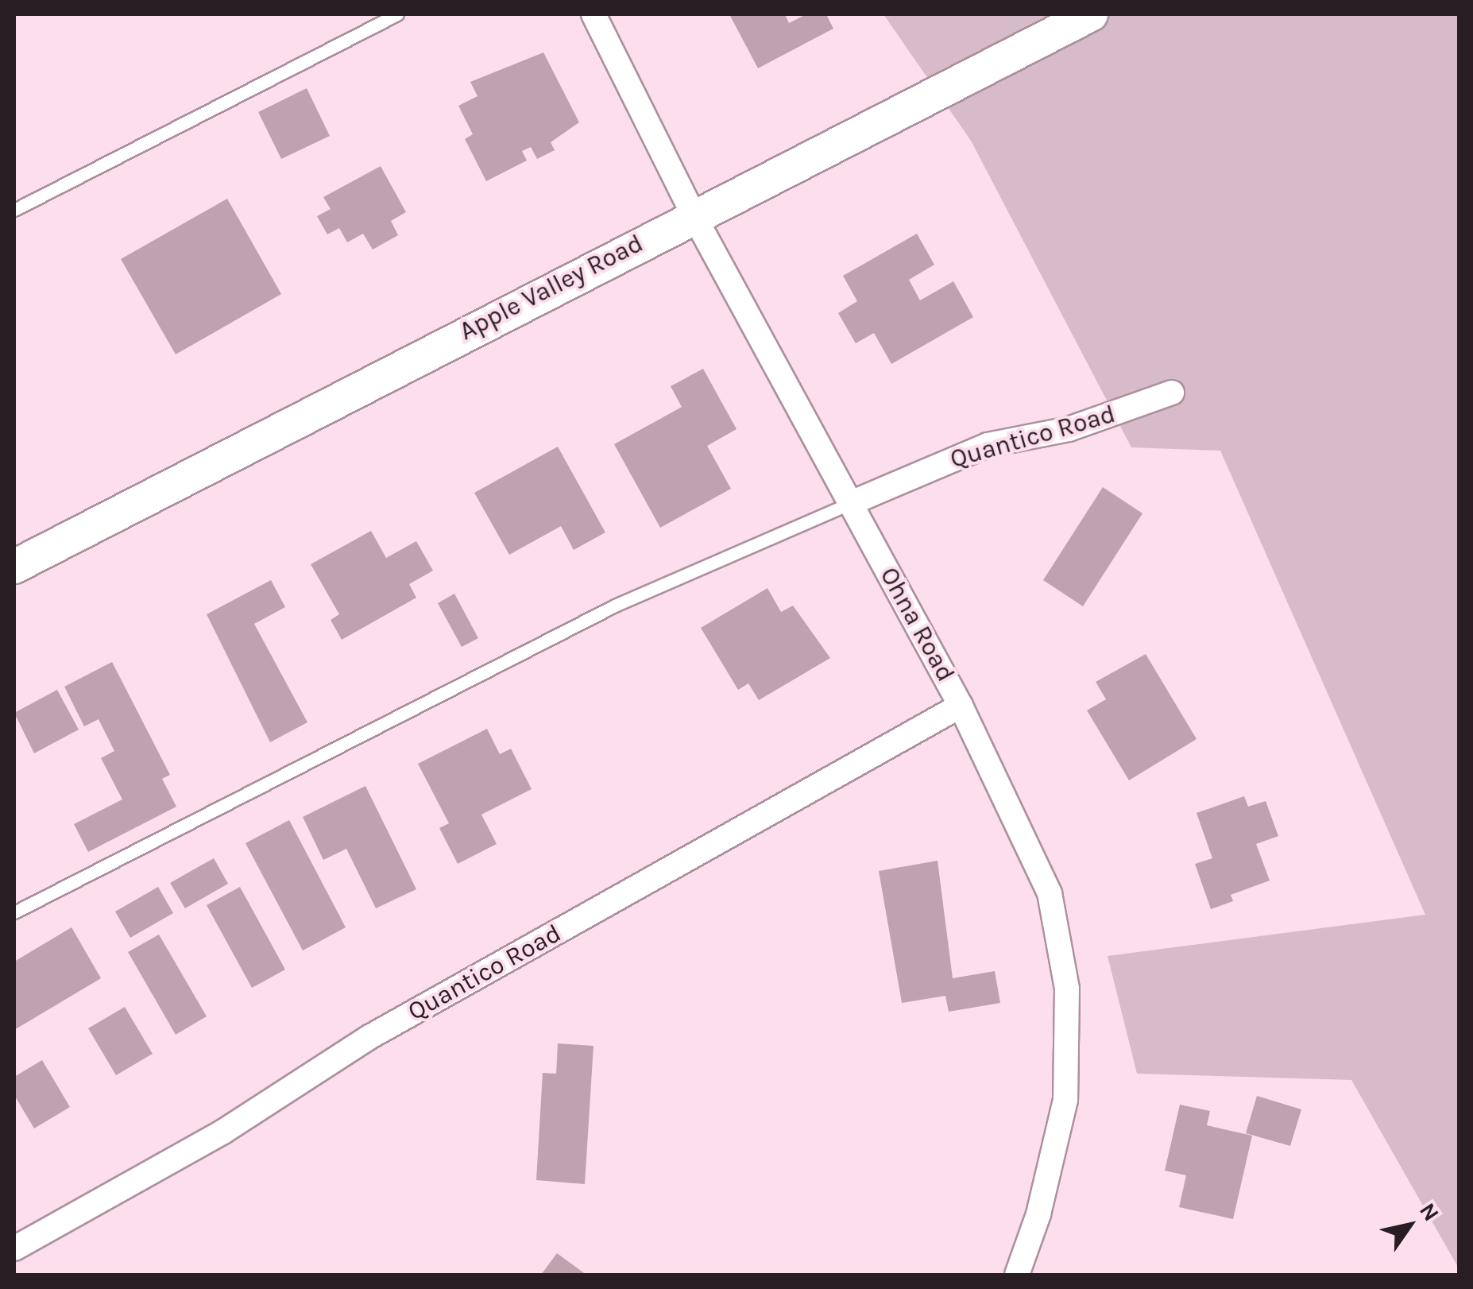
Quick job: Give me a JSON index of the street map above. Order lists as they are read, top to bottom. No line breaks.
{"streets":{"street":["Apple Valley Road","Quantico Road","Ohna Road"]},"crossings":[["Apple Valley Road","Ohna Road"],["Quantico Road","Ohna Road"]],"north":"top right"}
